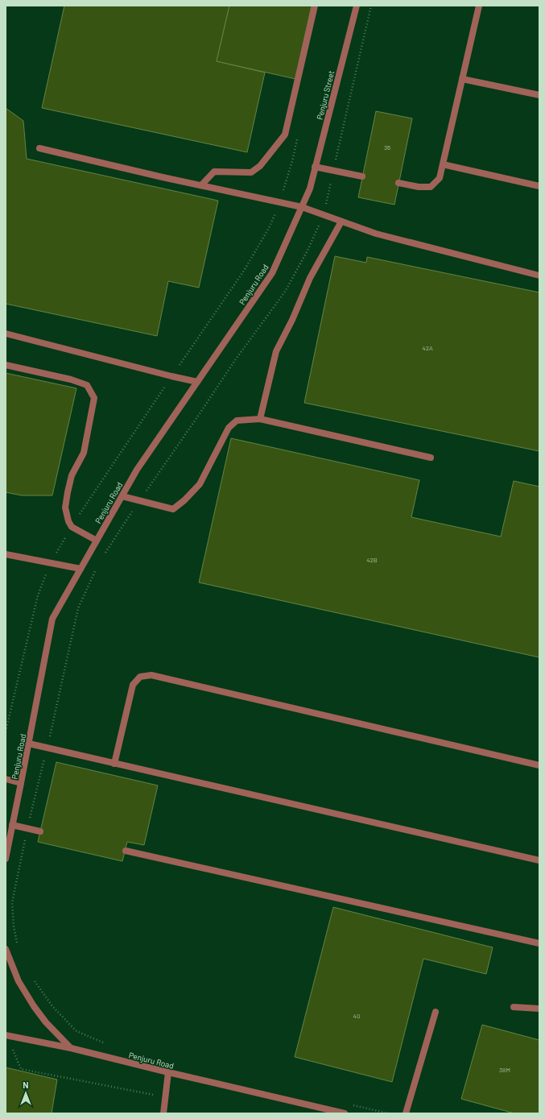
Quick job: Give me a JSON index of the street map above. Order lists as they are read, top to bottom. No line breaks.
{"streets":{"street":["Penjuru Street","Penjuru Road"]},"crossings":[["Penjuru Street","Penjuru Road"]],"house_numbers":["36","42A","42B","40","38M"],"north":"top"}
